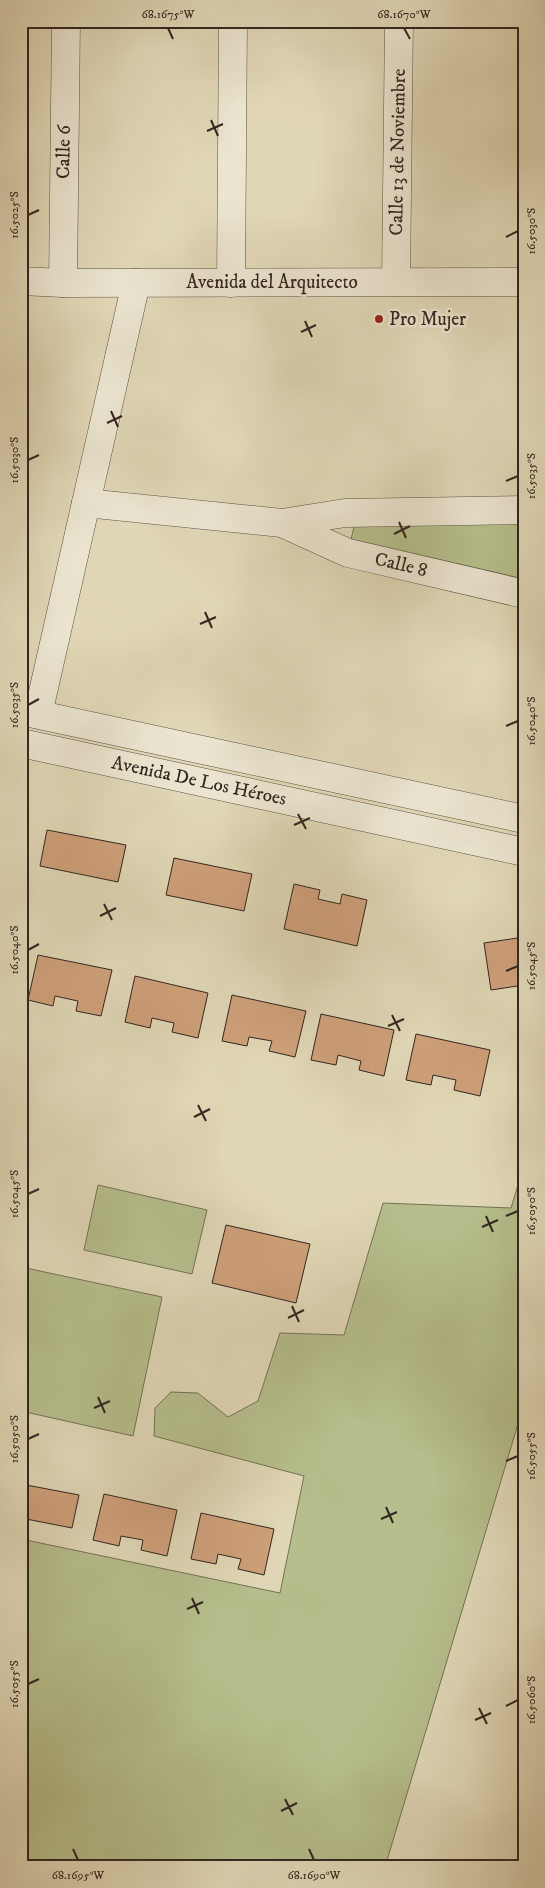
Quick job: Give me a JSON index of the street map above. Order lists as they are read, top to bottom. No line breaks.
{"streets":{"street":["Calle 6","Calle 13 de Noviembre","Avenida del Arquitecto","Calle 8","Avenida De Los Héroes"]},"crossings":[["Calle 6","Avenida del Arquitecto"],["Calle 13 de Noviembre","Avenida del Arquitecto"]],"places":["Pro Mujer"],"coordinates":["68.1675°W","68.1670°W","16.5025°S","16.5030°S","16.5035°S","16.5040°S","16.5045°S","16.5050°S","16.5055°S","16.5060°S","68.1695°W","68.1690°W"]}
